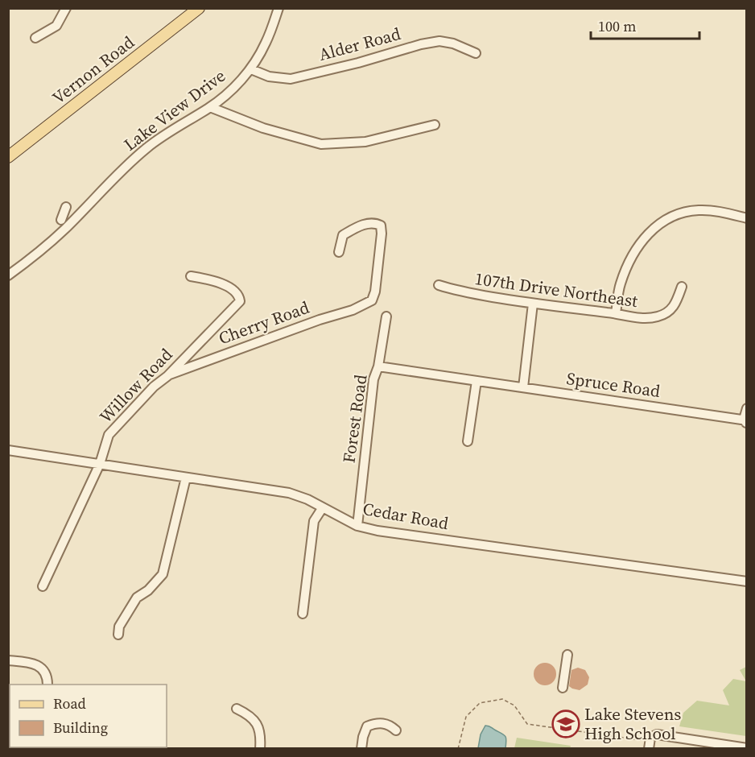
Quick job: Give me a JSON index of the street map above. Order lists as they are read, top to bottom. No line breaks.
{"streets":{"main road":["Vernon Road"],"street":["Alder Road","Lake View Drive","107th Drive Northeast","Cherry Road","Spruce Road","Willow Road","Forest Road","Cedar Road"]},"crossings":[["Alder Road","Lake View Drive"],["Cherry Road","Willow Road"],["Spruce Road","Forest Road"],["Willow Road","Cedar Road"],["Forest Road","Cedar Road"]],"places":{"school or university":["Lake Stevens High School"]},"legend":["Road","Building"],"scale_bar":"100 m"}
